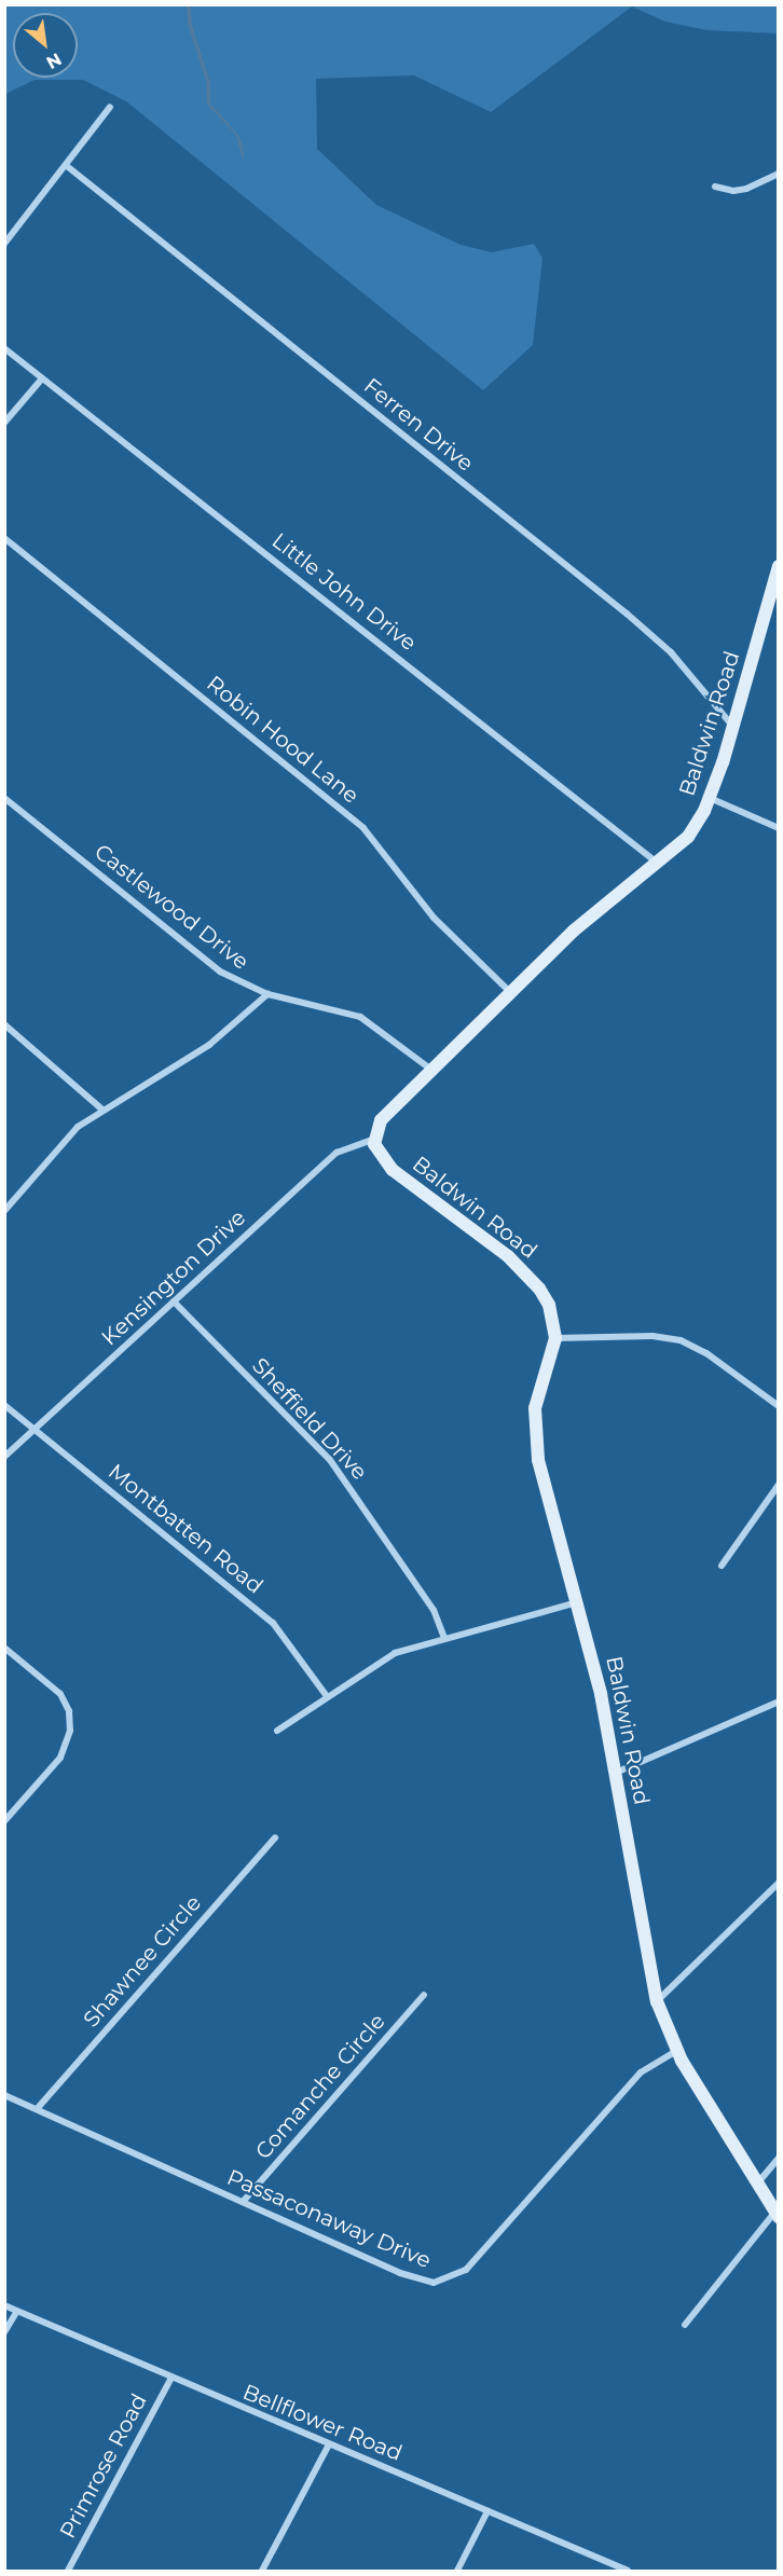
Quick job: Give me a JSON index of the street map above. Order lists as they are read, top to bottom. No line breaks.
{"streets":{"street":["Ferren Drive","Little John Drive","Baldwin Road","Robin Hood Lane","Castlewood Drive","Kensington Drive","Sheffield Drive","Montbatten Road","Shawnee Circle","Comanche Circle","Passaconaway Drive","Bellflower Road","Primrose Road"]},"crossings":[["Ferren Drive","Baldwin Road"],["Little John Drive","Baldwin Road"],["Baldwin Road","Robin Hood Lane"],["Baldwin Road","Castlewood Drive"],["Baldwin Road","Kensington Drive"],["Baldwin Road","Passaconaway Drive"],["Kensington Drive","Sheffield Drive"],["Kensington Drive","Montbatten Road"],["Shawnee Circle","Passaconaway Drive"],["Comanche Circle","Passaconaway Drive"],["Bellflower Road","Primrose Road"]],"north":"bottom right"}
